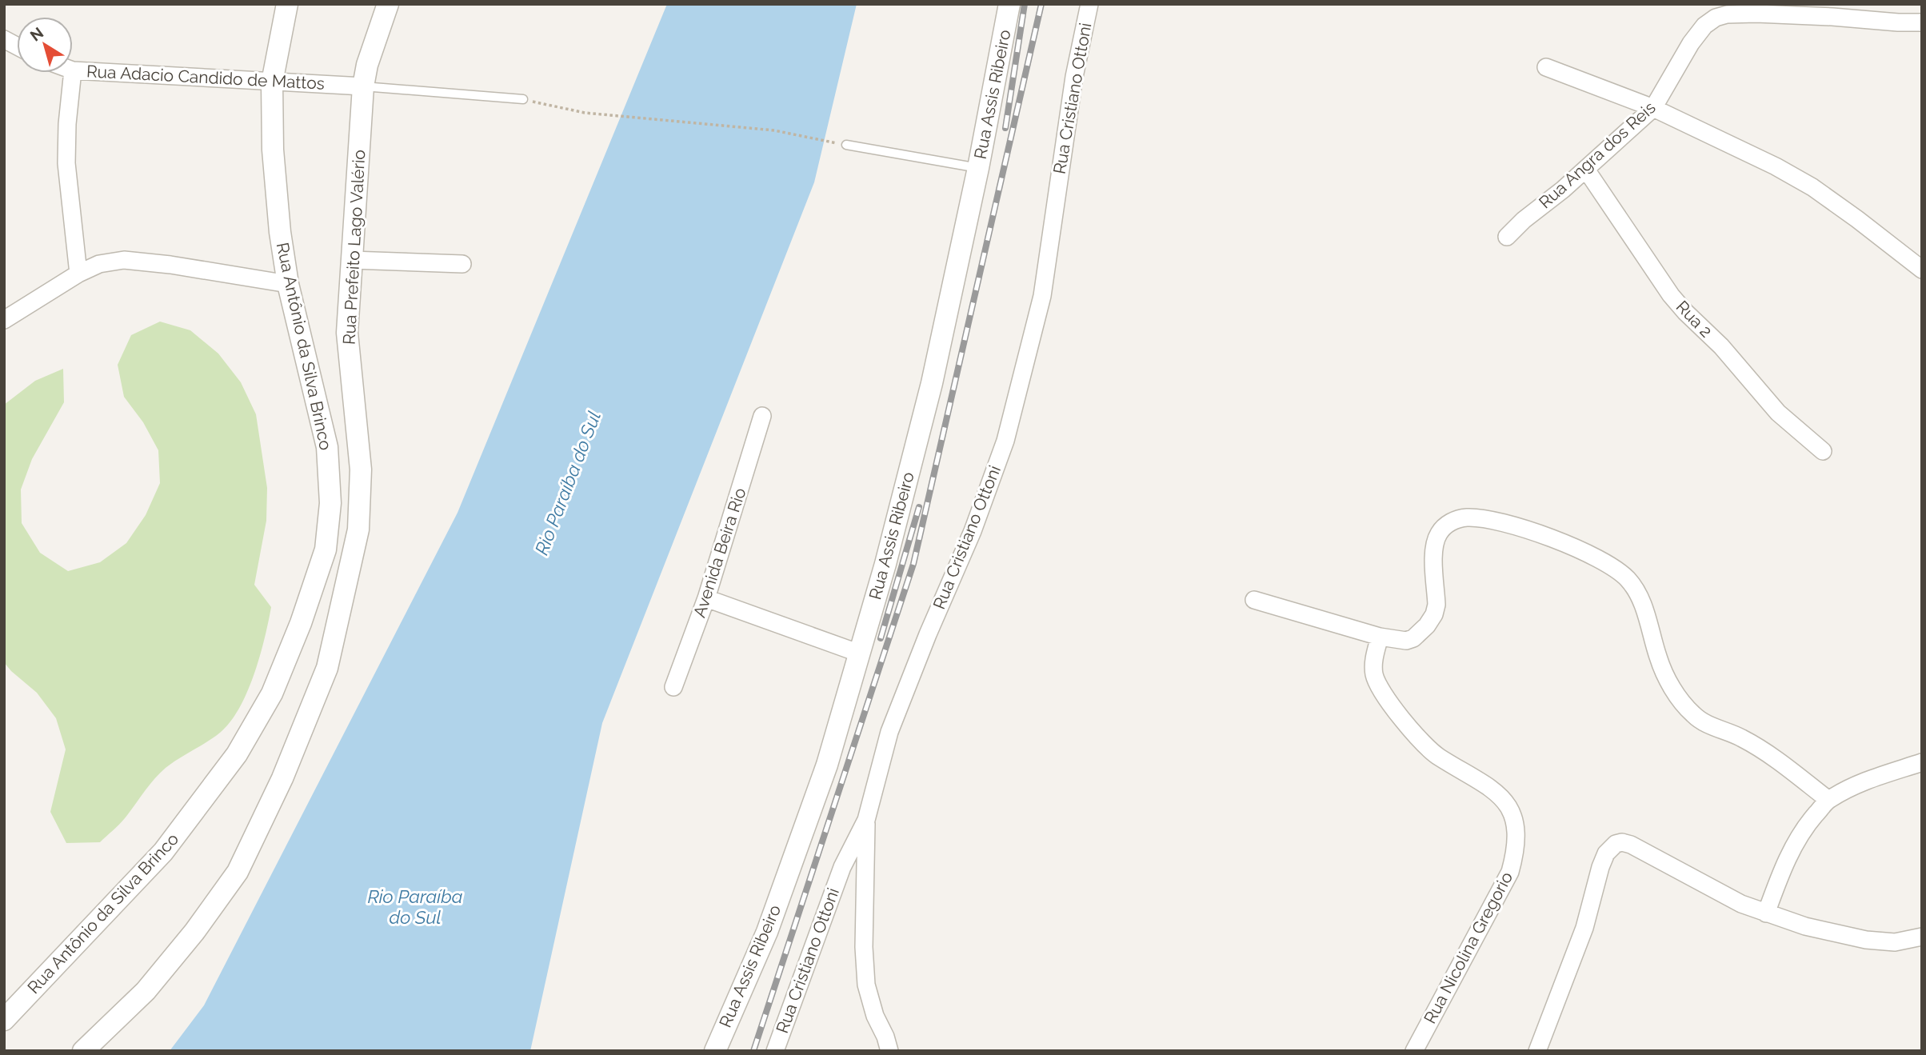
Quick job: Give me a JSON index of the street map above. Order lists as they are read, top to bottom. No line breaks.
{"streets":{"street":["Rua Adacio Candido de Mattos","Rua Assis Ribeiro","Rua Cristiano Ottoni","Rua Angra dos Reis","Rua Prefeito Lago Valério","Rua 2","Rua Antônio da Silva Brinco","Avenida Beira Rio","Rua Nicolina Gregorio"]},"crossings":[["Rua Adacio Candido de Mattos","Rua Prefeito Lago Valério"],["Rua Adacio Candido de Mattos","Rua Antônio da Silva Brinco"],["Rua Angra dos Reis","Rua 2"]],"water":["Rio Paraíba do Sul"],"north":"top left"}
